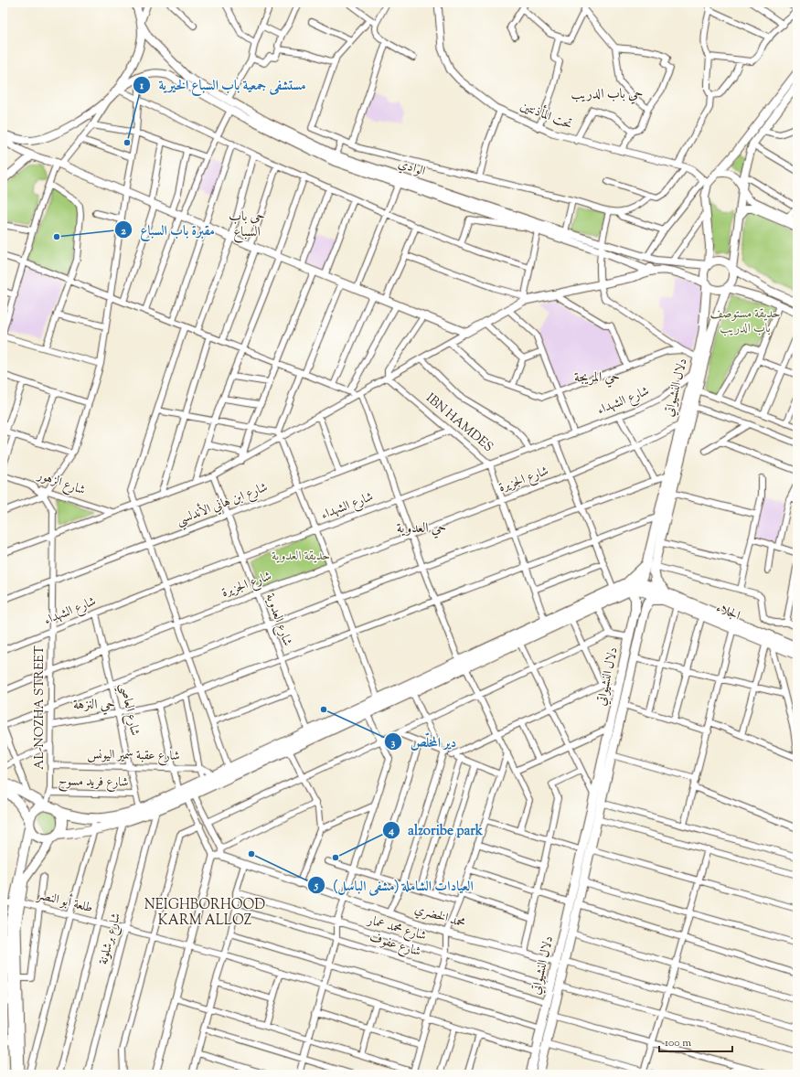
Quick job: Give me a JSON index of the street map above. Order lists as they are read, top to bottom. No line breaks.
{"streets":{"highway":["الجلاء"],"main road":["الوادي","دلال النشيواتي"],"street":["تحت المأذنتين","شارع الشهداء","IBN HAMDES","شارع الجزيرة","شارع الزهور","شارع ابن هاني الأندلسي","شارع العدوية","AL-NOZHA STREET","شارع العاصي","شارع عقبة سمير اليونس","شارع فريد مسوح","طلعة أبو النصر","محمد الخضري","شارع محمد عمار","شارع برشلونة","شارع عفوف"]},"crossings":[["الوادي","دلال النشيواتي"],["دلال النشيواتي","شارع الشهداء"],["دلال النشيواتي","شارع الجزيرة"],["دلال النشيواتي","الجلاء"],["دلال النشيواتي","طلعة أبو النصر"],["دلال النشيواتي","محمد الخضري"],["دلال النشيواتي","شارع محمد عمار"],["دلال النشيواتي","شارع عفوف"],["شارع الشهداء","IBN HAMDES"],["شارع الشهداء","شارع العدوية"],["شارع الشهداء","AL-NOZHA STREET"],["شارع الشهداء","شارع العاصي"],["IBN HAMDES","شارع الجزيرة"],["IBN HAMDES","شارع ابن هاني الأندلسي"],["شارع الجزيرة","شارع العدوية"],["شارع الجزيرة","AL-NOZHA STREET"],["شارع الجزيرة","شارع العاصي"],["شارع الزهور","AL-NOZHA STREET"],["شارع ابن هاني الأندلسي","شارع العدوية"],["شارع ابن هاني الأندلسي","AL-NOZHA STREET"],["AL-NOZHA STREET","شارع عقبة سمير اليونس"],["AL-NOZHA STREET","شارع فريد مسوح"],["شارع العاصي","شارع عقبة سمير اليونس"],["شارع العاصي","شارع فريد مسوح"],["طلعة أبو النصر","شارع برشلونة"]],"districts":["حي باب الدريب","حي باب السباع","حي المريجة","حي العدوية","حي النزهة","NEIGHBORHOOD KARM ALLOZ"],"parks":["حديقة مستوصف باب الدريب","حديقة العدوية"],"places":["مستشفى جمعية باب السباع الخيرية","مقبرة باب السباع","دير المخلّص","العيادات الشاملة (مشفى الباسل)","alzoribe park"],"scale_bar":"100 m"}
